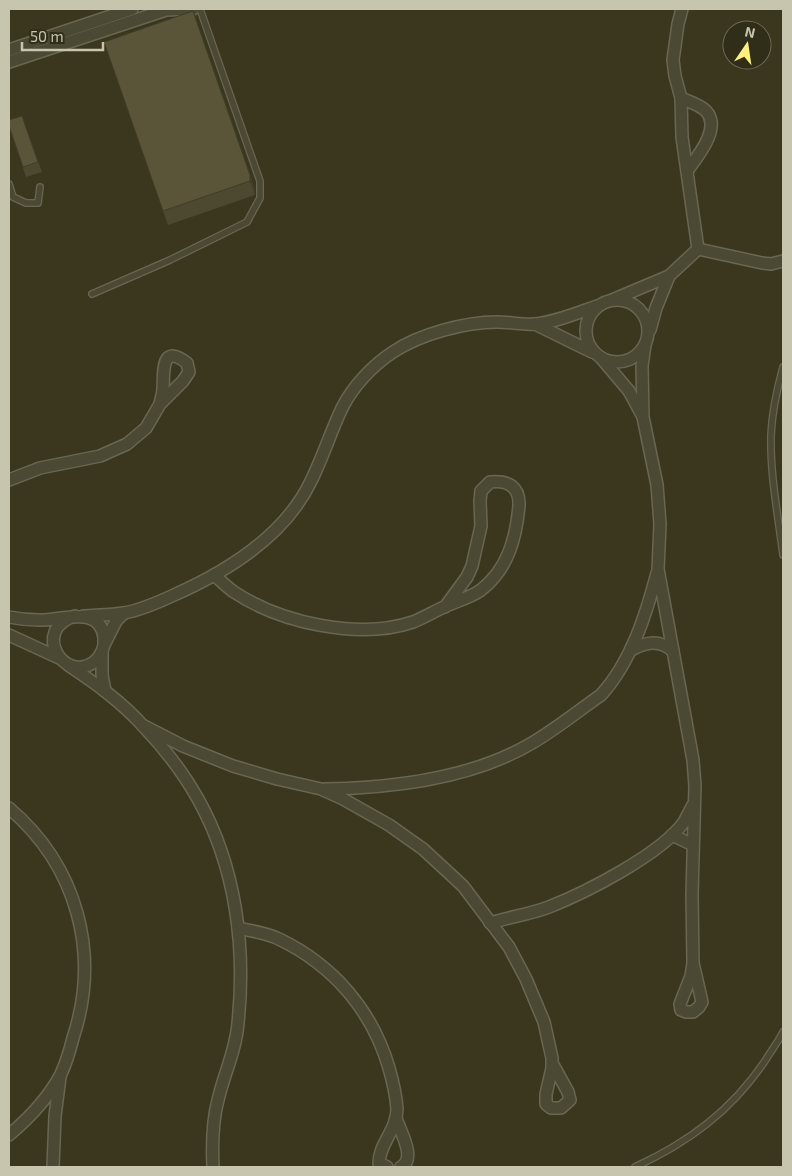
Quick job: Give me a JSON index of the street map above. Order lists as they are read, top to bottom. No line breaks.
{"scale_bar":"50 m","north":"top"}
